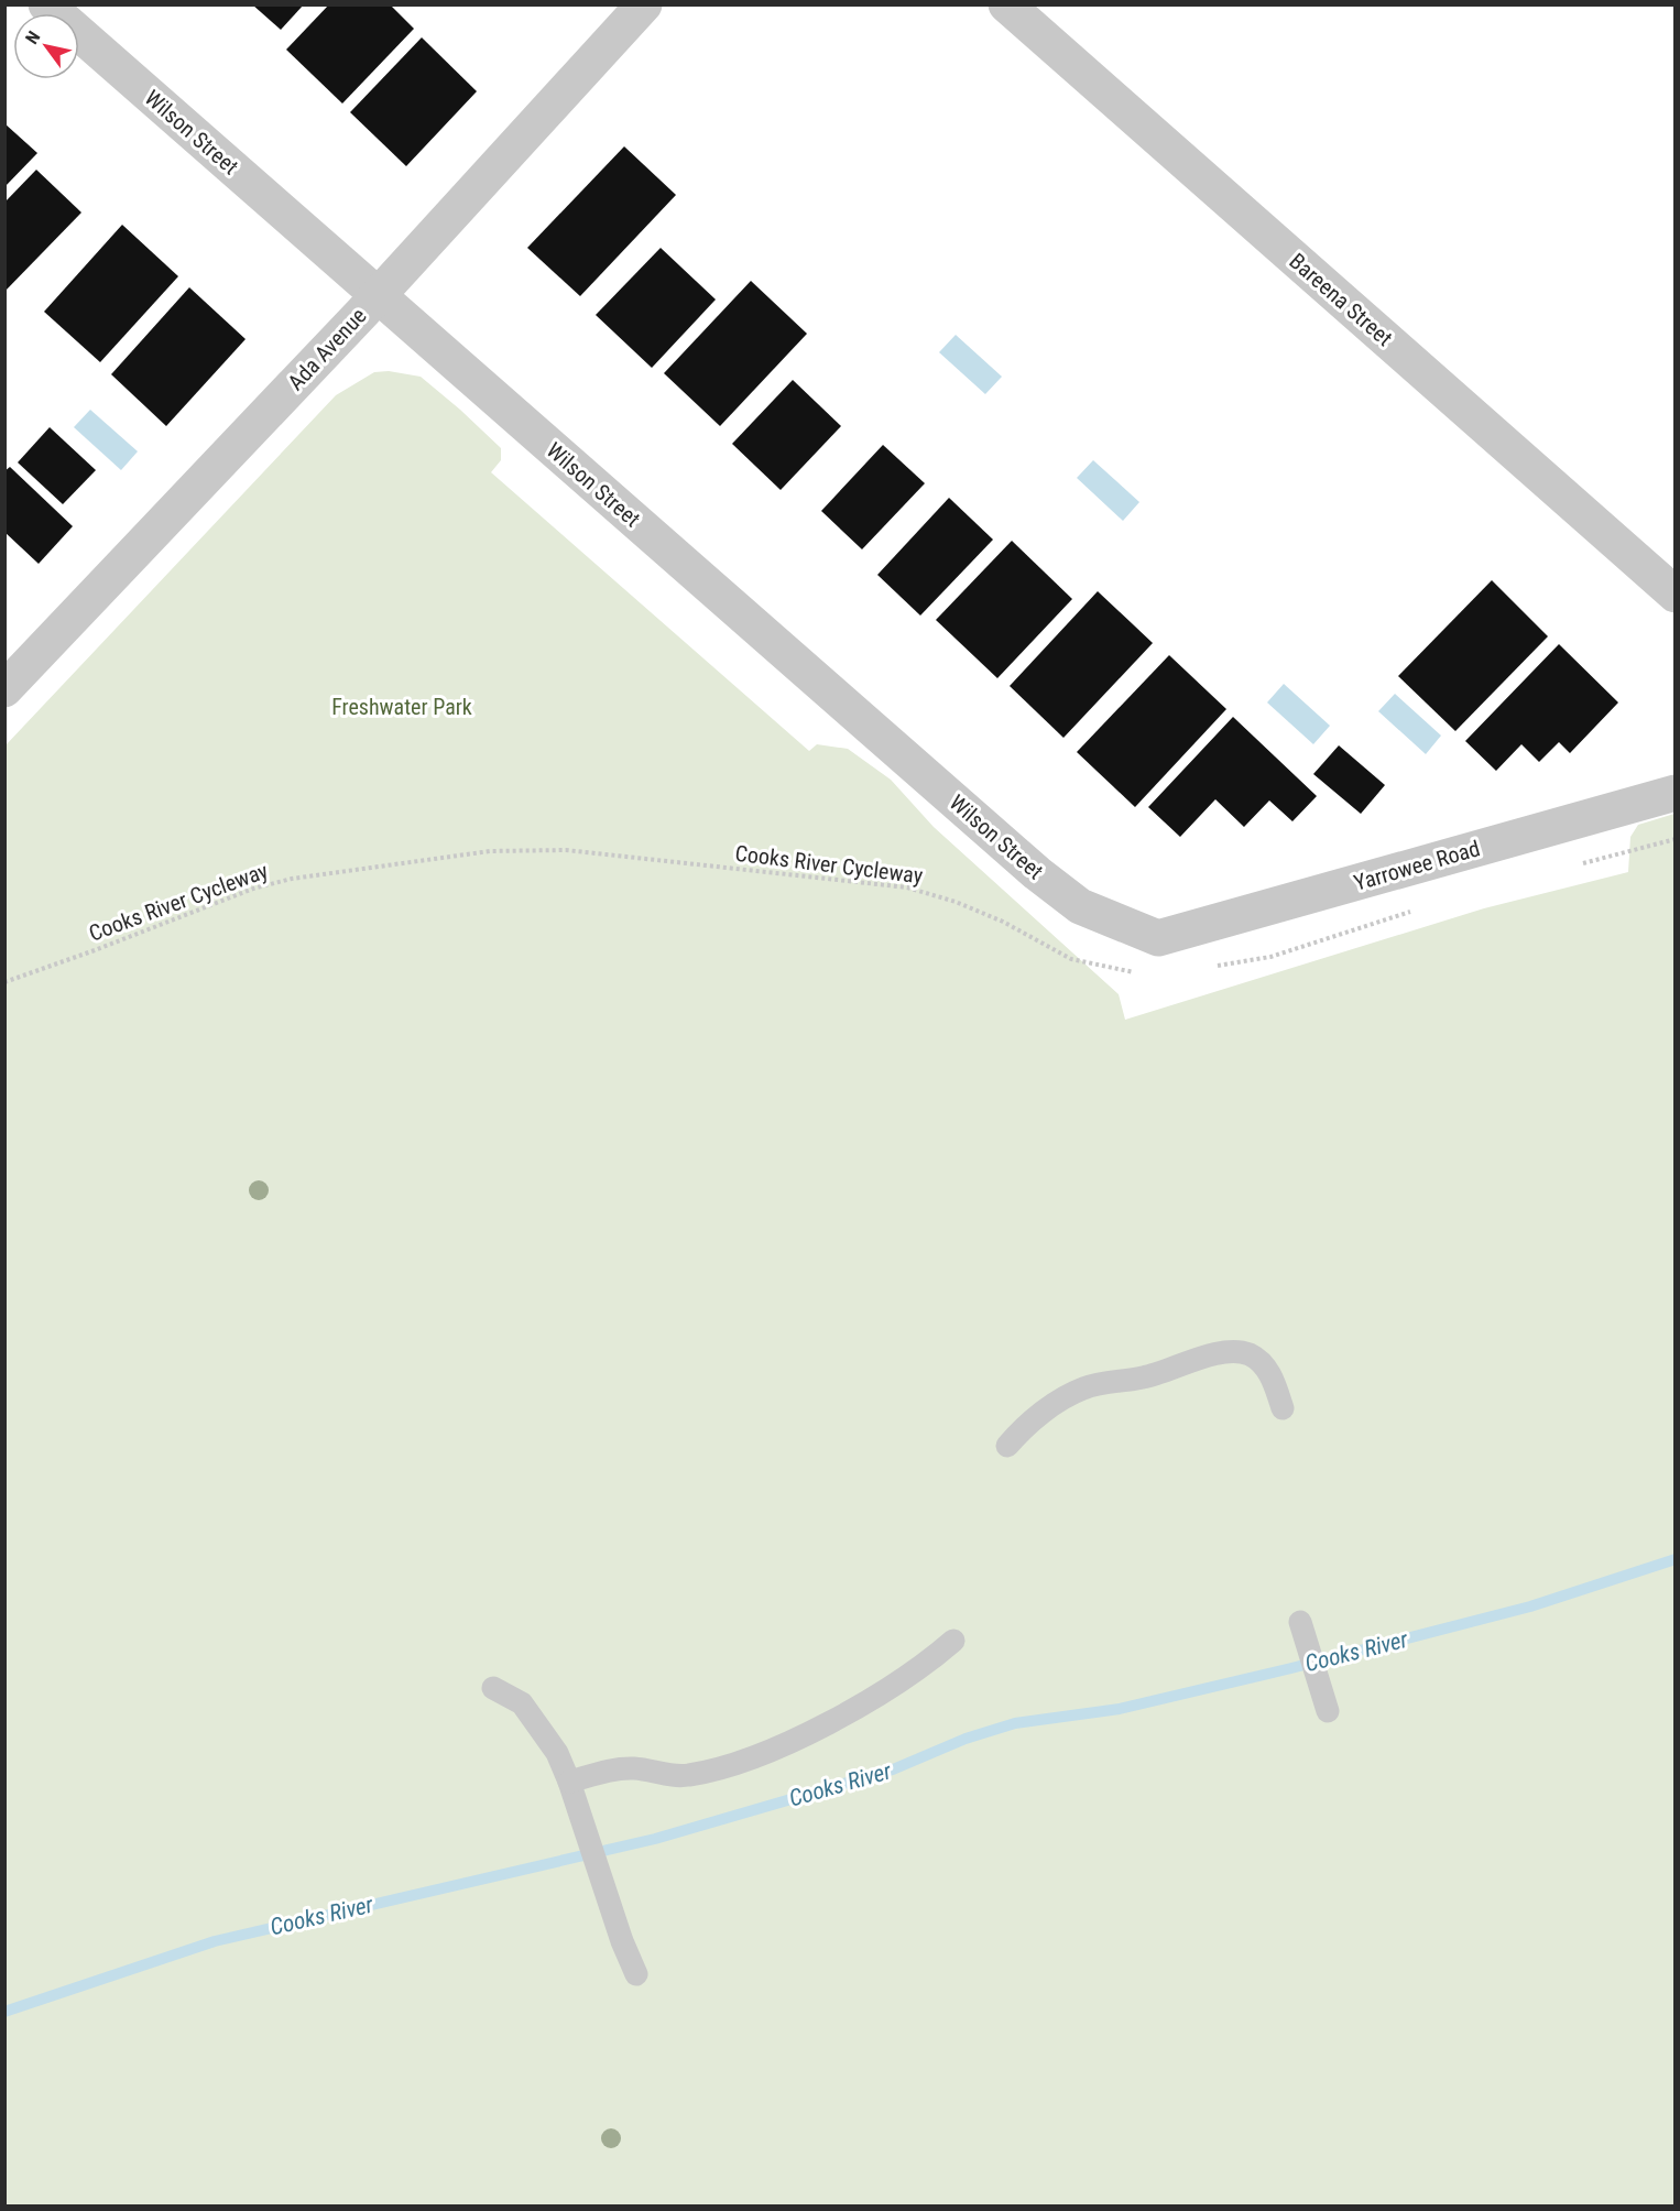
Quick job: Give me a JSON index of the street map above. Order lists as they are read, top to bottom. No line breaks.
{"streets":{"street":["Wilson Street","Bareena Street","Ada Avenue","Yarrowee Road"],"path":["Cooks River Cycleway"]},"crossings":[["Wilson Street","Ada Avenue"],["Wilson Street","Yarrowee Road"]],"water":["Cooks River"],"parks":["Freshwater Park"],"north":"top left"}
